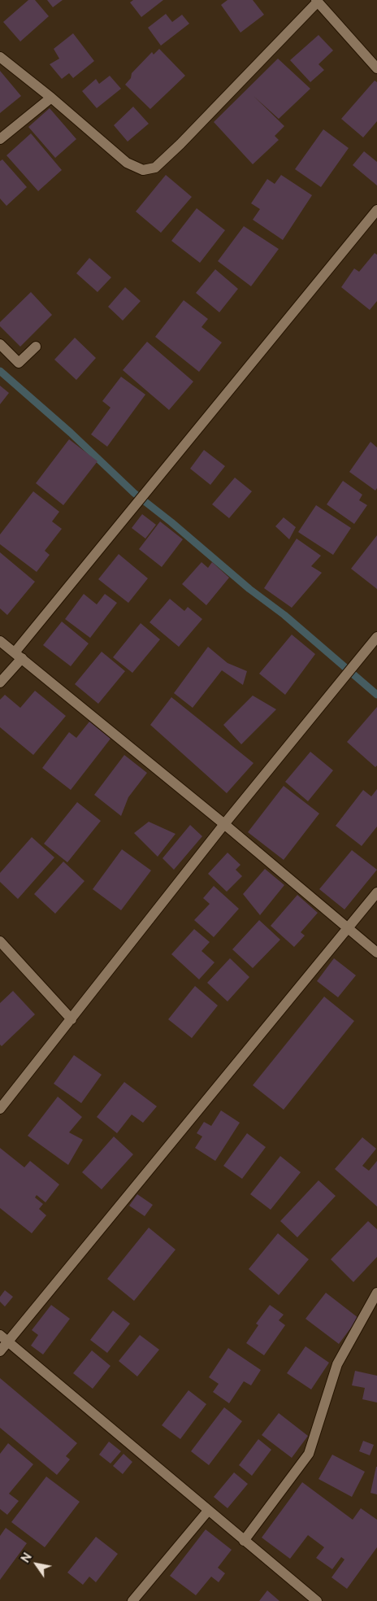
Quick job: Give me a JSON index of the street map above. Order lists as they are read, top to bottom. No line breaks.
{"north":"top left"}
